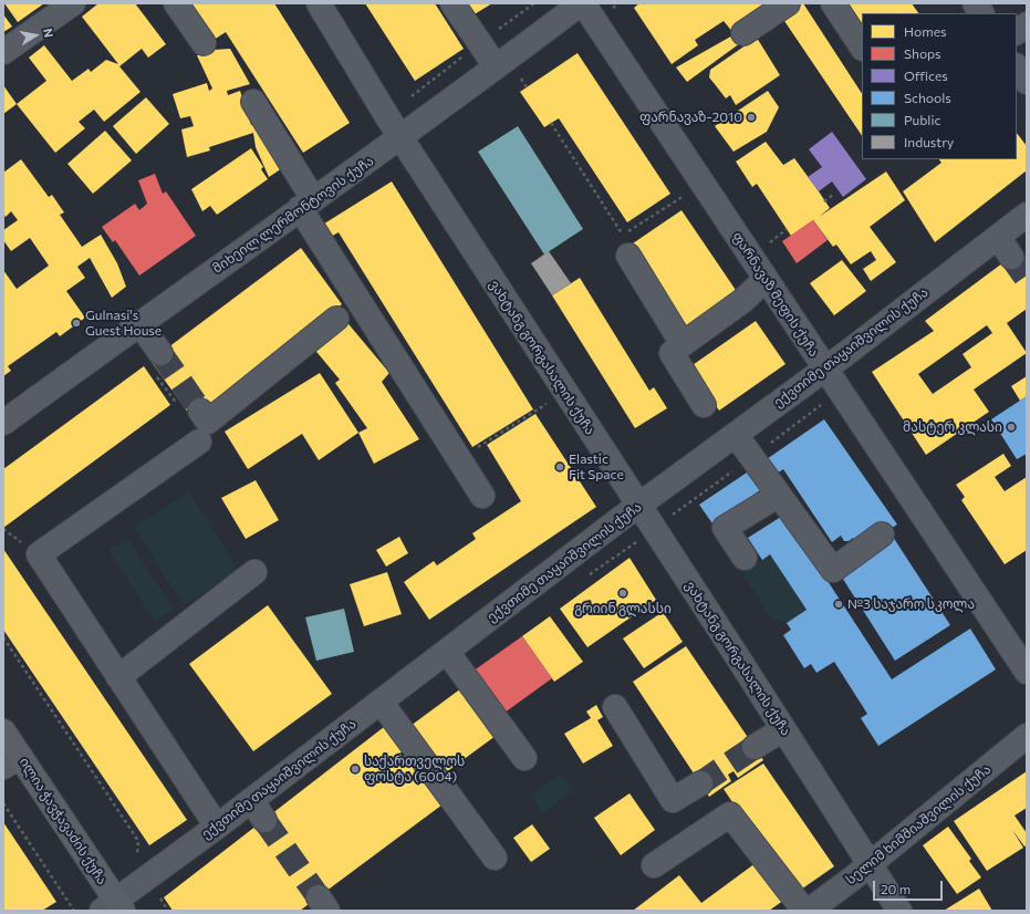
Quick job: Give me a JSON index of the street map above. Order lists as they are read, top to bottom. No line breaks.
{"streets":{"main road":["ილია ჭავჭავაძის ქუჩა"],"street":["მიხეილ ლერმონტოვის ქუჩა","ფარნავაზ მეფის ქუჩა","ექვთიმე თაყაიშვილის ქუჩა","ვახტანგ გორგასალის ქუჩა","სელიმ ხიმშიაშვილის ქუჩა"]},"crossings":[["მიხეილ ლერმონტოვის ქუჩა","ფარნავაზ მეფის ქუჩა"],["მიხეილ ლერმონტოვის ქუჩა","ვახტანგ გორგასალის ქუჩა"],["ფარნავაზ მეფის ქუჩა","ექვთიმე თაყაიშვილის ქუჩა"],["ექვთიმე თაყაიშვილის ქუჩა","ვახტანგ გორგასალის ქუჩა"],["ექვთიმე თაყაიშვილის ქუჩა","ილია ჭავჭავაძის ქუჩა"],["ვახტანგ გორგასალის ქუჩა","სელიმ ხიმშიაშვილის ქუჩა"]],"places":["ფარნავაზ-2010","Gulnasi's Guest House","მასტერ კლასი","Elastic Fit Space","გრიინ გლასსი","№3 საჯარო სკოლა","საქართველოს ფოსტა (6004)"],"legend":["Homes","Shops","Offices","Schools","Public","Industry"],"scale_bar":"20 m","north":"right"}
